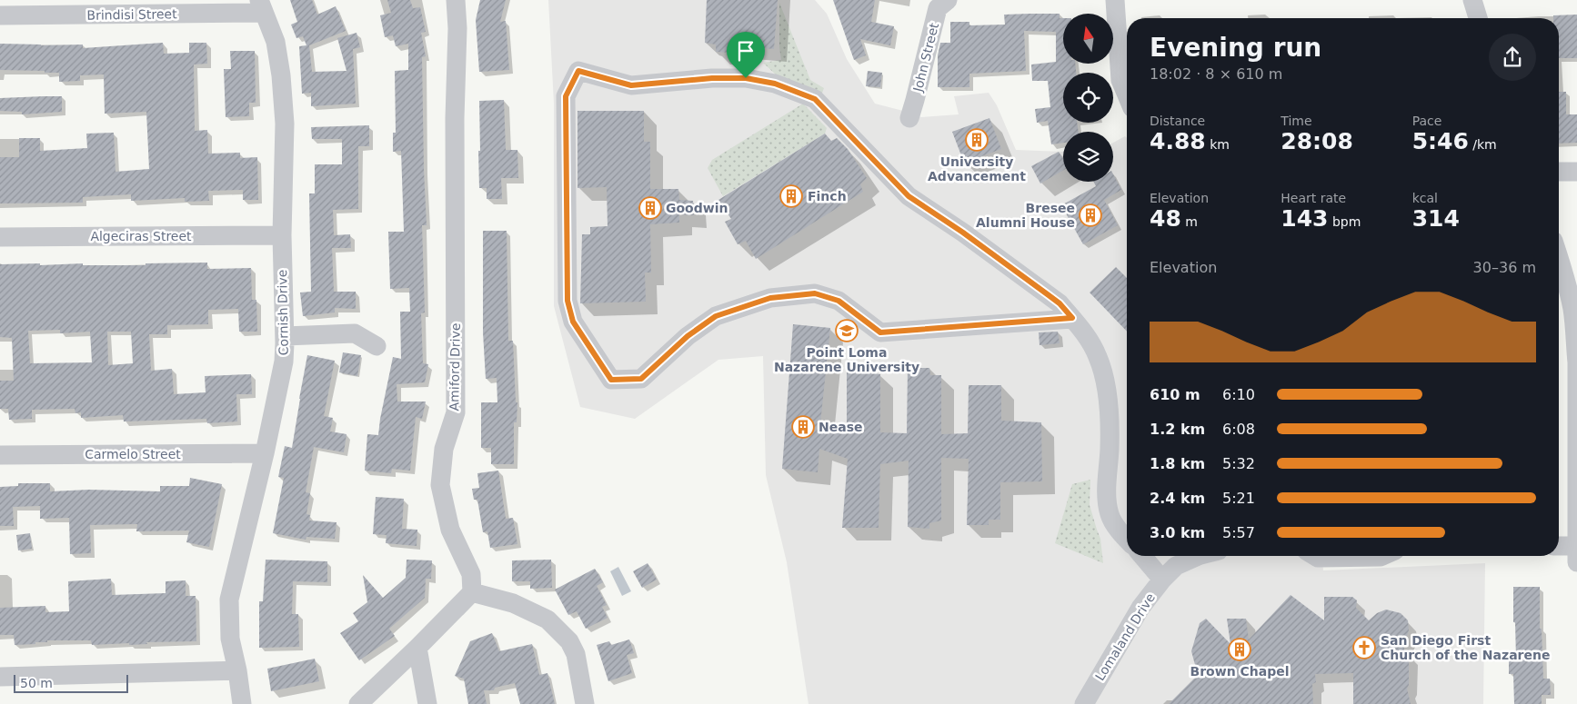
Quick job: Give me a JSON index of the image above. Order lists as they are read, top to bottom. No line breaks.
{"streets":{"street":["Brindisi Street","John Street","Algeciras Street","Cornish Drive","Amiford Drive","Carmelo Street","Lomaland Drive"]},"crossings":[["Brindisi Street","Cornish Drive"],["Algeciras Street","Cornish Drive"],["Cornish Drive","Carmelo Street"]],"places":{"building":["University Advancement","Finch","Goodwin","Bresee Alumni House","Nease","Brown Chapel"],"school or university":["Point Loma Nazarene University"],"church":["San Diego First Church of the Nazarene"]},"scale_bar":"50 m","north":"top","page":{"heading":["Evening run","18:02 · 8 × 610 m"],"stats":[["Distance","4.88 km"],["Time","28:08"],["Pace","5:46 /km"],["Elevation","48 m"],["Heart rate","143 bpm"],["kcal","314"]],"chart":["Elevation","30–36 m"],"list":[{"name":"610 m","note":"6:10"},{"name":"1.2 km","note":"6:08"},{"name":"1.8 km","note":"5:32"},{"name":"2.4 km","note":"5:21"},{"name":"3.0 km","note":"5:57"}],"scale":"50 m"}}
